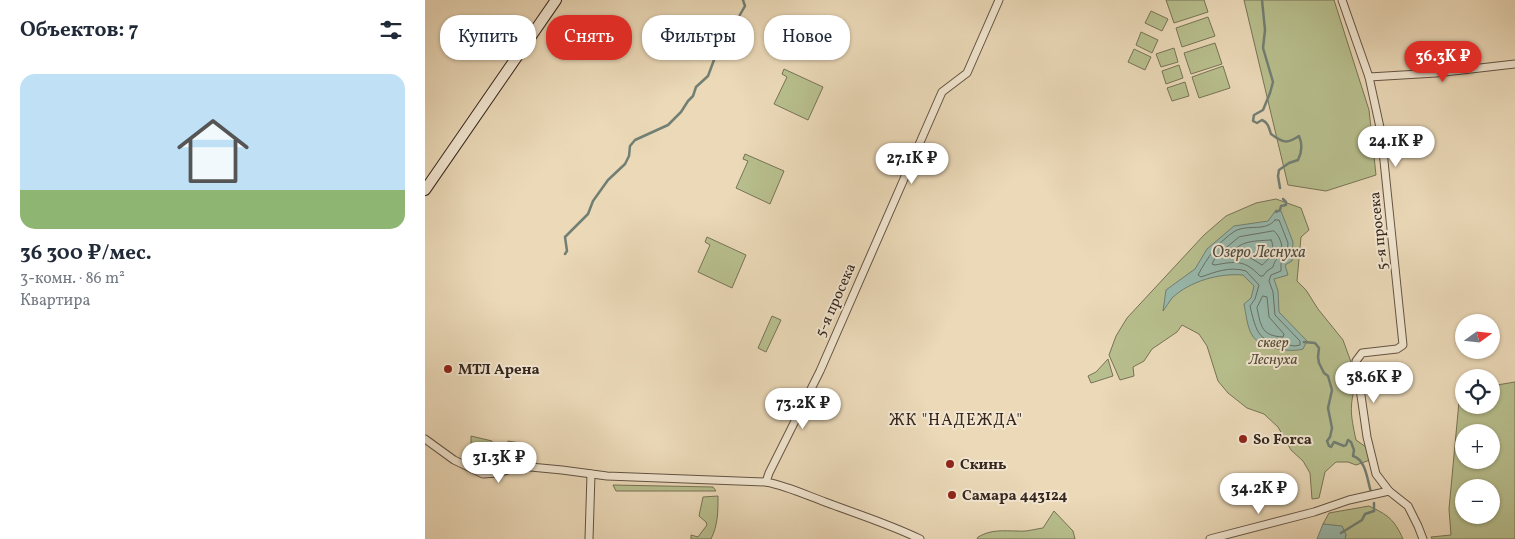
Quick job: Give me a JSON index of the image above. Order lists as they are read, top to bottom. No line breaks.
{"streets":{"street":["5-я просека"]},"districts":["ЖК \"НАДЕЖДА\""],"water":["Озеро Леснуха"],"parks":["сквер Леснуха"],"places":["МТЛ Арена","So Forca","Скинь","Самара 443124"],"north":"right","page":{"heading":"Объектов: 7","chip":["Купить","Снять","Фильтры","Новое"],"price":["36.3K ₽","24.1K ₽","27.1K ₽","38.6K ₽","73.2K ₽","31.3K ₽","34.2K ₽"],"list":[{"name":"36 300 ₽/мес.","note":"3-комн. · 86 m² · Квартира"}],"map_buttons":["+","−"]}}
